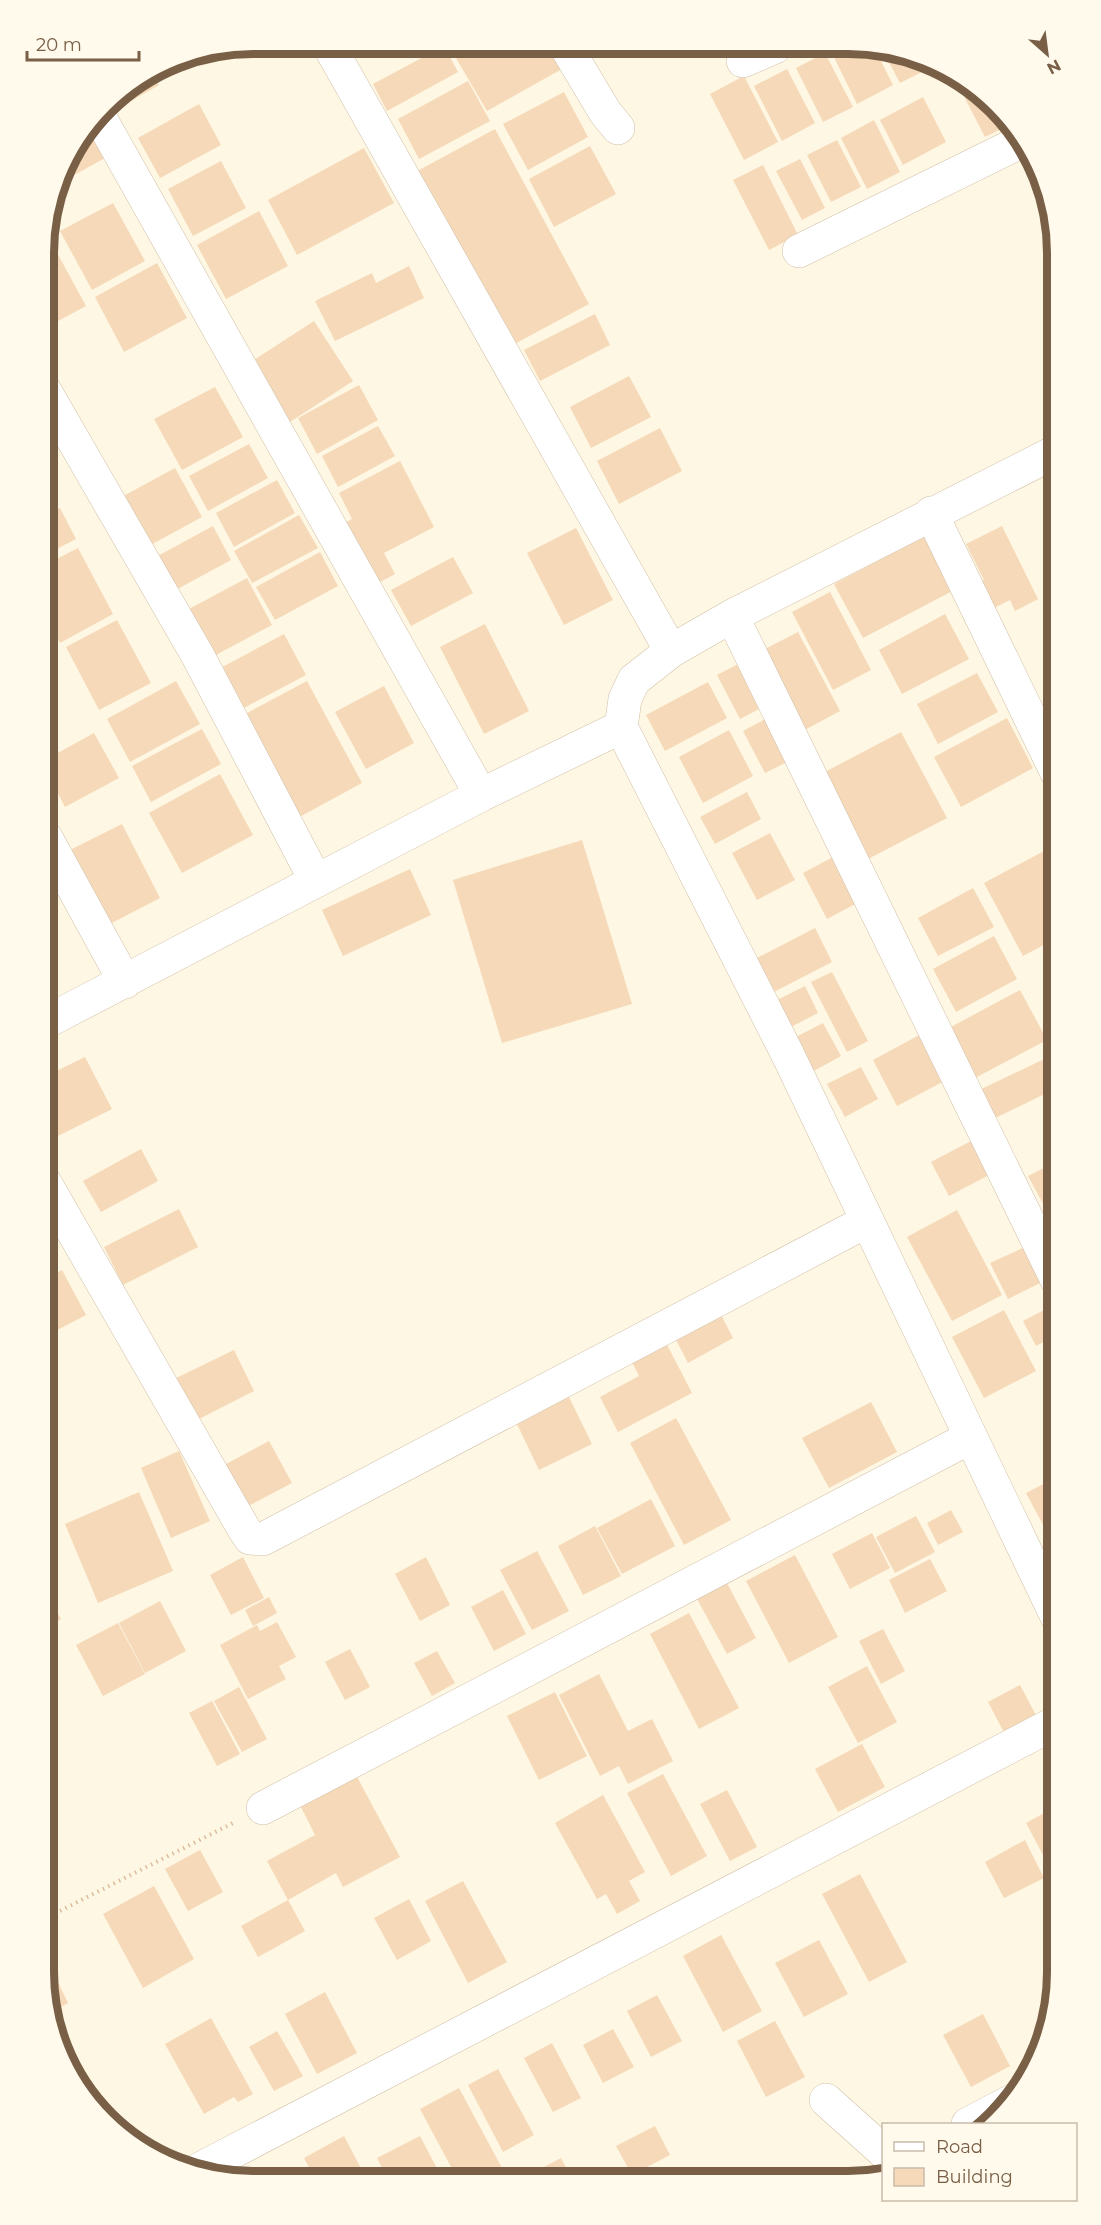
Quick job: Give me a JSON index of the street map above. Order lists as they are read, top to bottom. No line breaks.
{"legend":["Road","Building"],"scale_bar":"20 m","north":"bottom right"}
